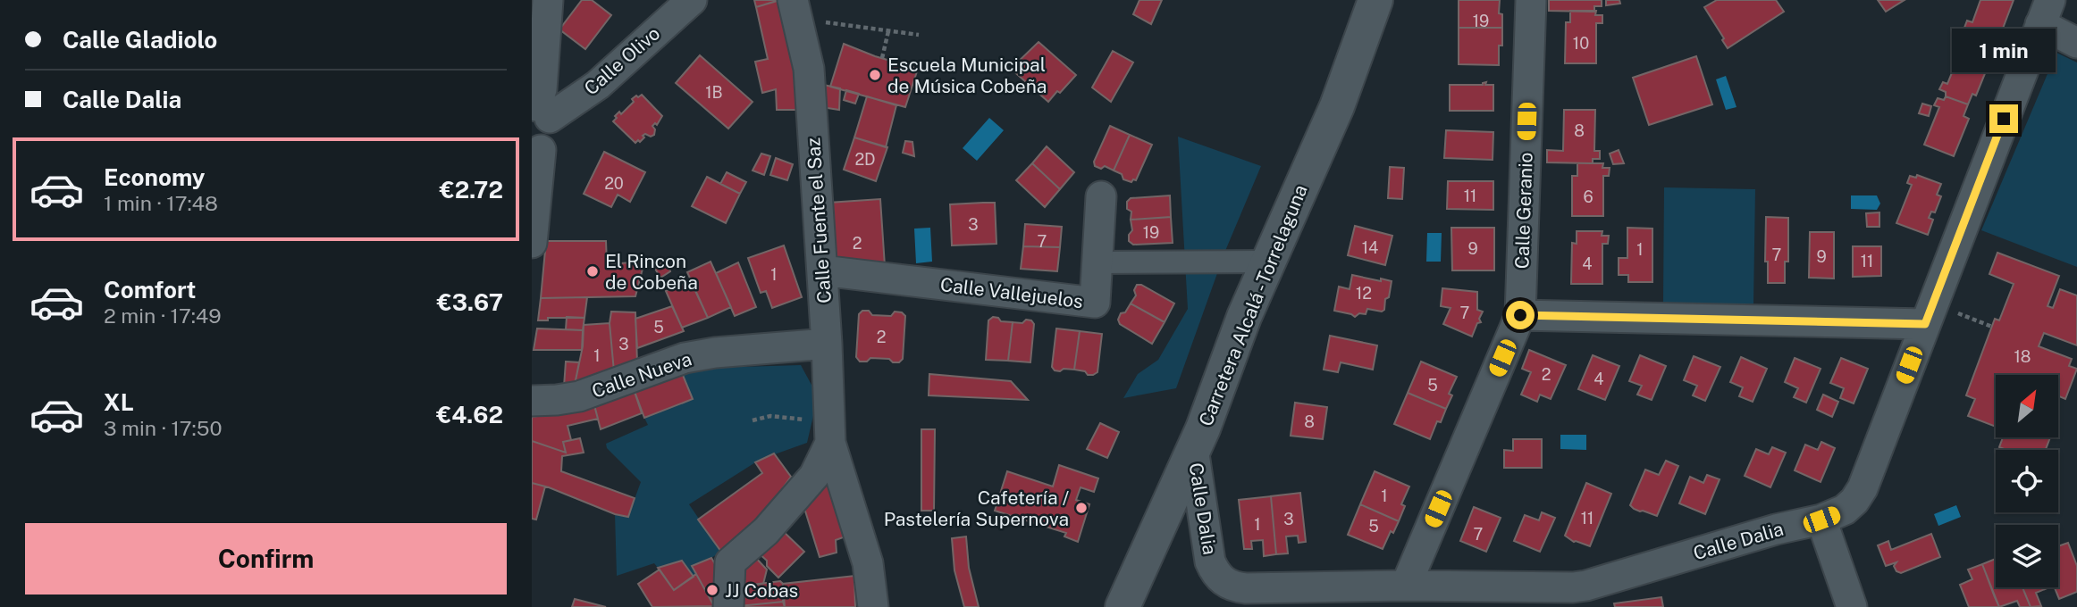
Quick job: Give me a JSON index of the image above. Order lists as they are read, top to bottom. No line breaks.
{"streets":{"street":["Calle Olivo","Calle Geranio","Calle Fuente el Saz","Calle Vallejuelos","Carretera Alcalá - Torrelaguna","Calle Nueva","Calle Dalia"]},"crossings":[["Calle Geranio","Calle Dalia"],["Calle Fuente el Saz","Calle Vallejuelos"],["Calle Fuente el Saz","Calle Nueva"],["Carretera Alcalá - Torrelaguna","Calle Dalia"]],"places":["Escuela Municipal de Música Cobeña","El Rincon de Cobeña","Cafetería / Pastelería Supernova","JJ Cobas"],"house_numbers":["19","10","1B","8","2D","20","11","6","3","19","7","2","14","9","1","7","9","11","4","1","12","7","5","2","3","1","18","2","4","5","8","1","11","3","1","5","7"],"north":"top right","page":{"banner":["Calle Gladiolo","Calle Dalia"],"bubble":"1 min","list":[{"name":"Economy","note":"1 min · 17:48","value":"€2.72"},{"name":"Comfort","note":"2 min · 17:49","value":"€3.67"},{"name":"XL","note":"3 min · 17:50","value":"€4.62"}],"buttons":"Confirm"}}
